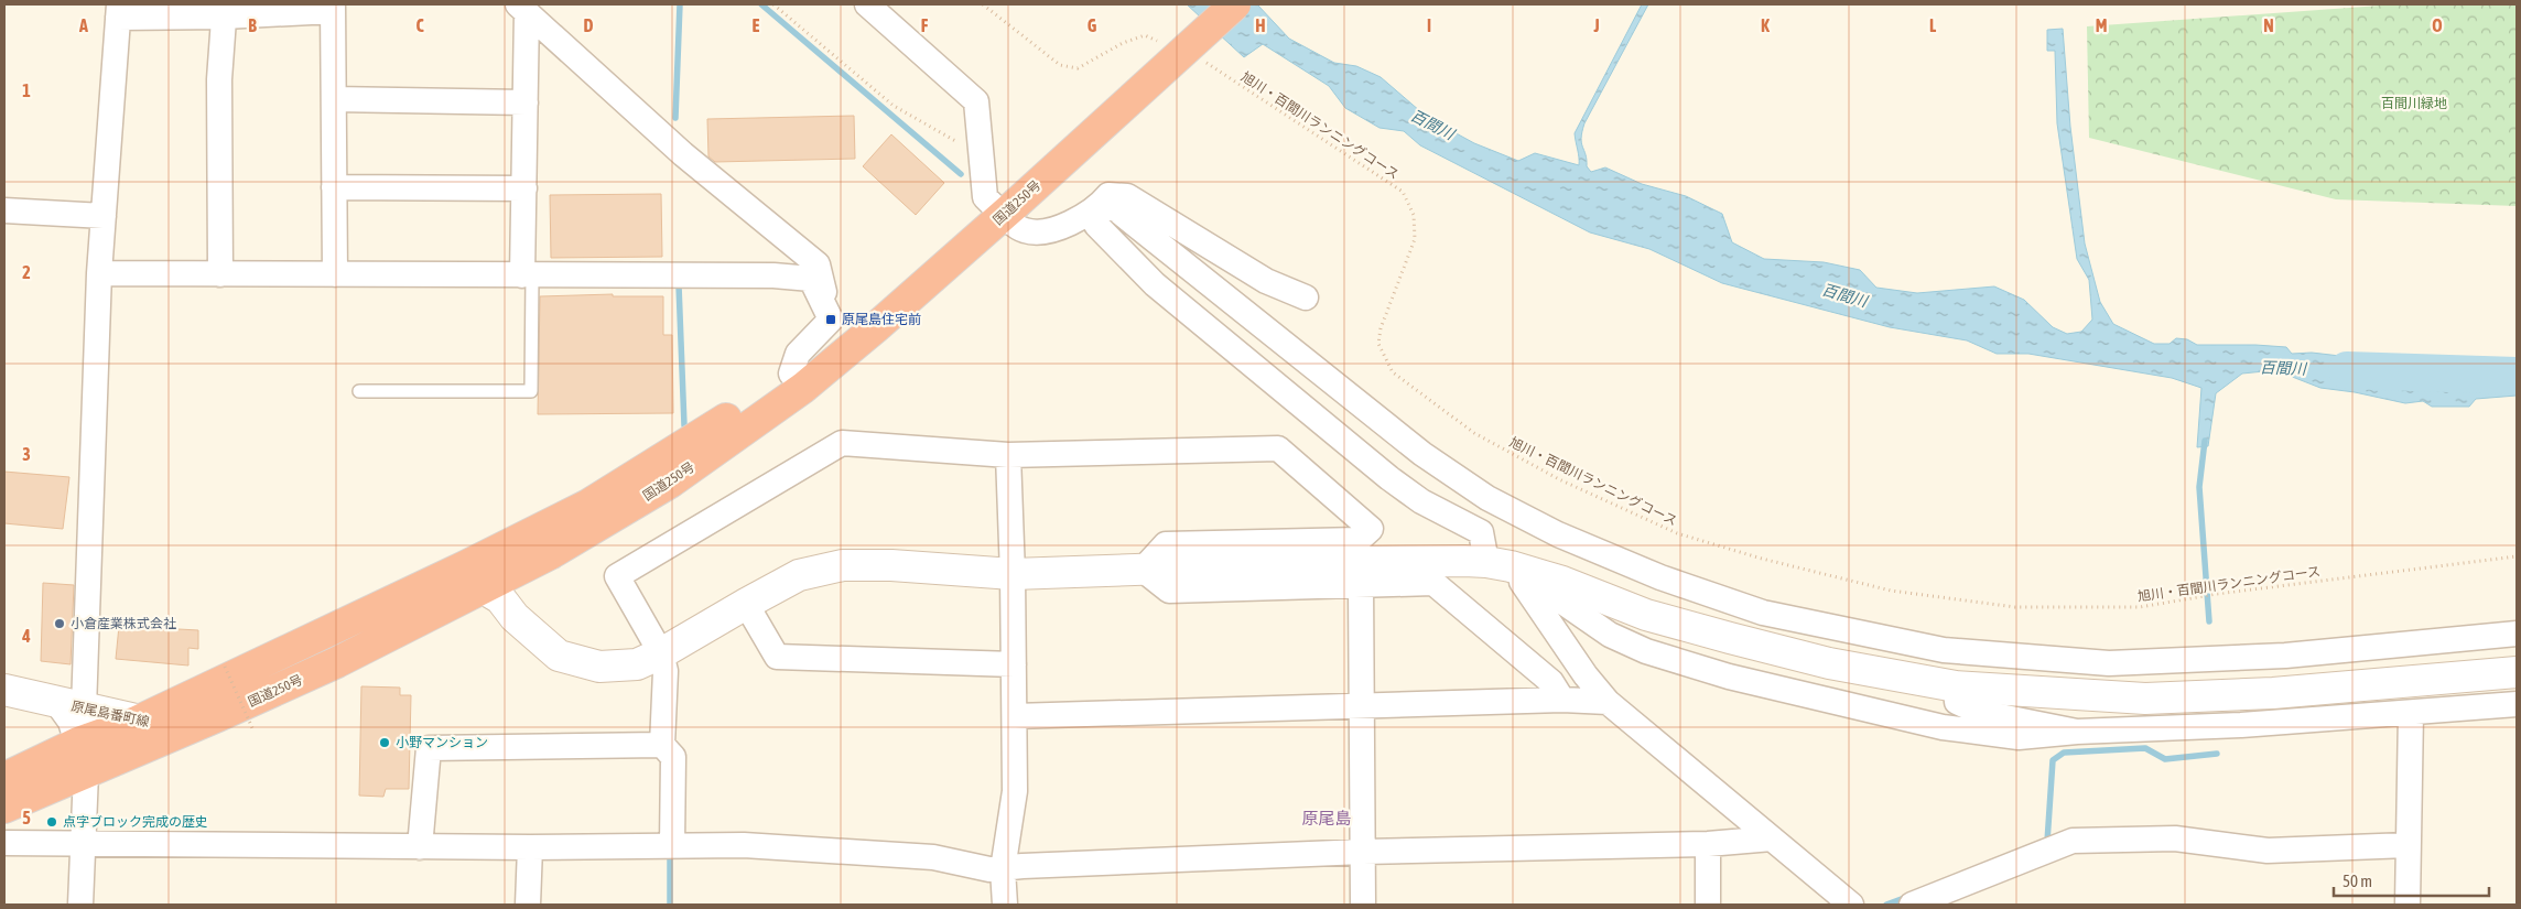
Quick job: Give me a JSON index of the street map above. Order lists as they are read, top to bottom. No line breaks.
{"streets":{"highway":["国道250号"],"street":["原尾島番町線"],"path":["旭川・百間川ランニングコース"]},"crossings":[["国道250号","原尾島番町線"]],"districts":["原尾島"],"water":["百間川"],"parks":["百間川緑地"],"places":{"transit":["原尾島住宅前"],"other":["小倉産業株式会社","小野マンション","点字ブロック完成の歴史"]},"scale_bar":"50 m","grid":{"columns":["A","B","C","D","E","F","G","H","I","J","K","L","M","N","O"],"rows":["1","2","3","4","5"]}}
